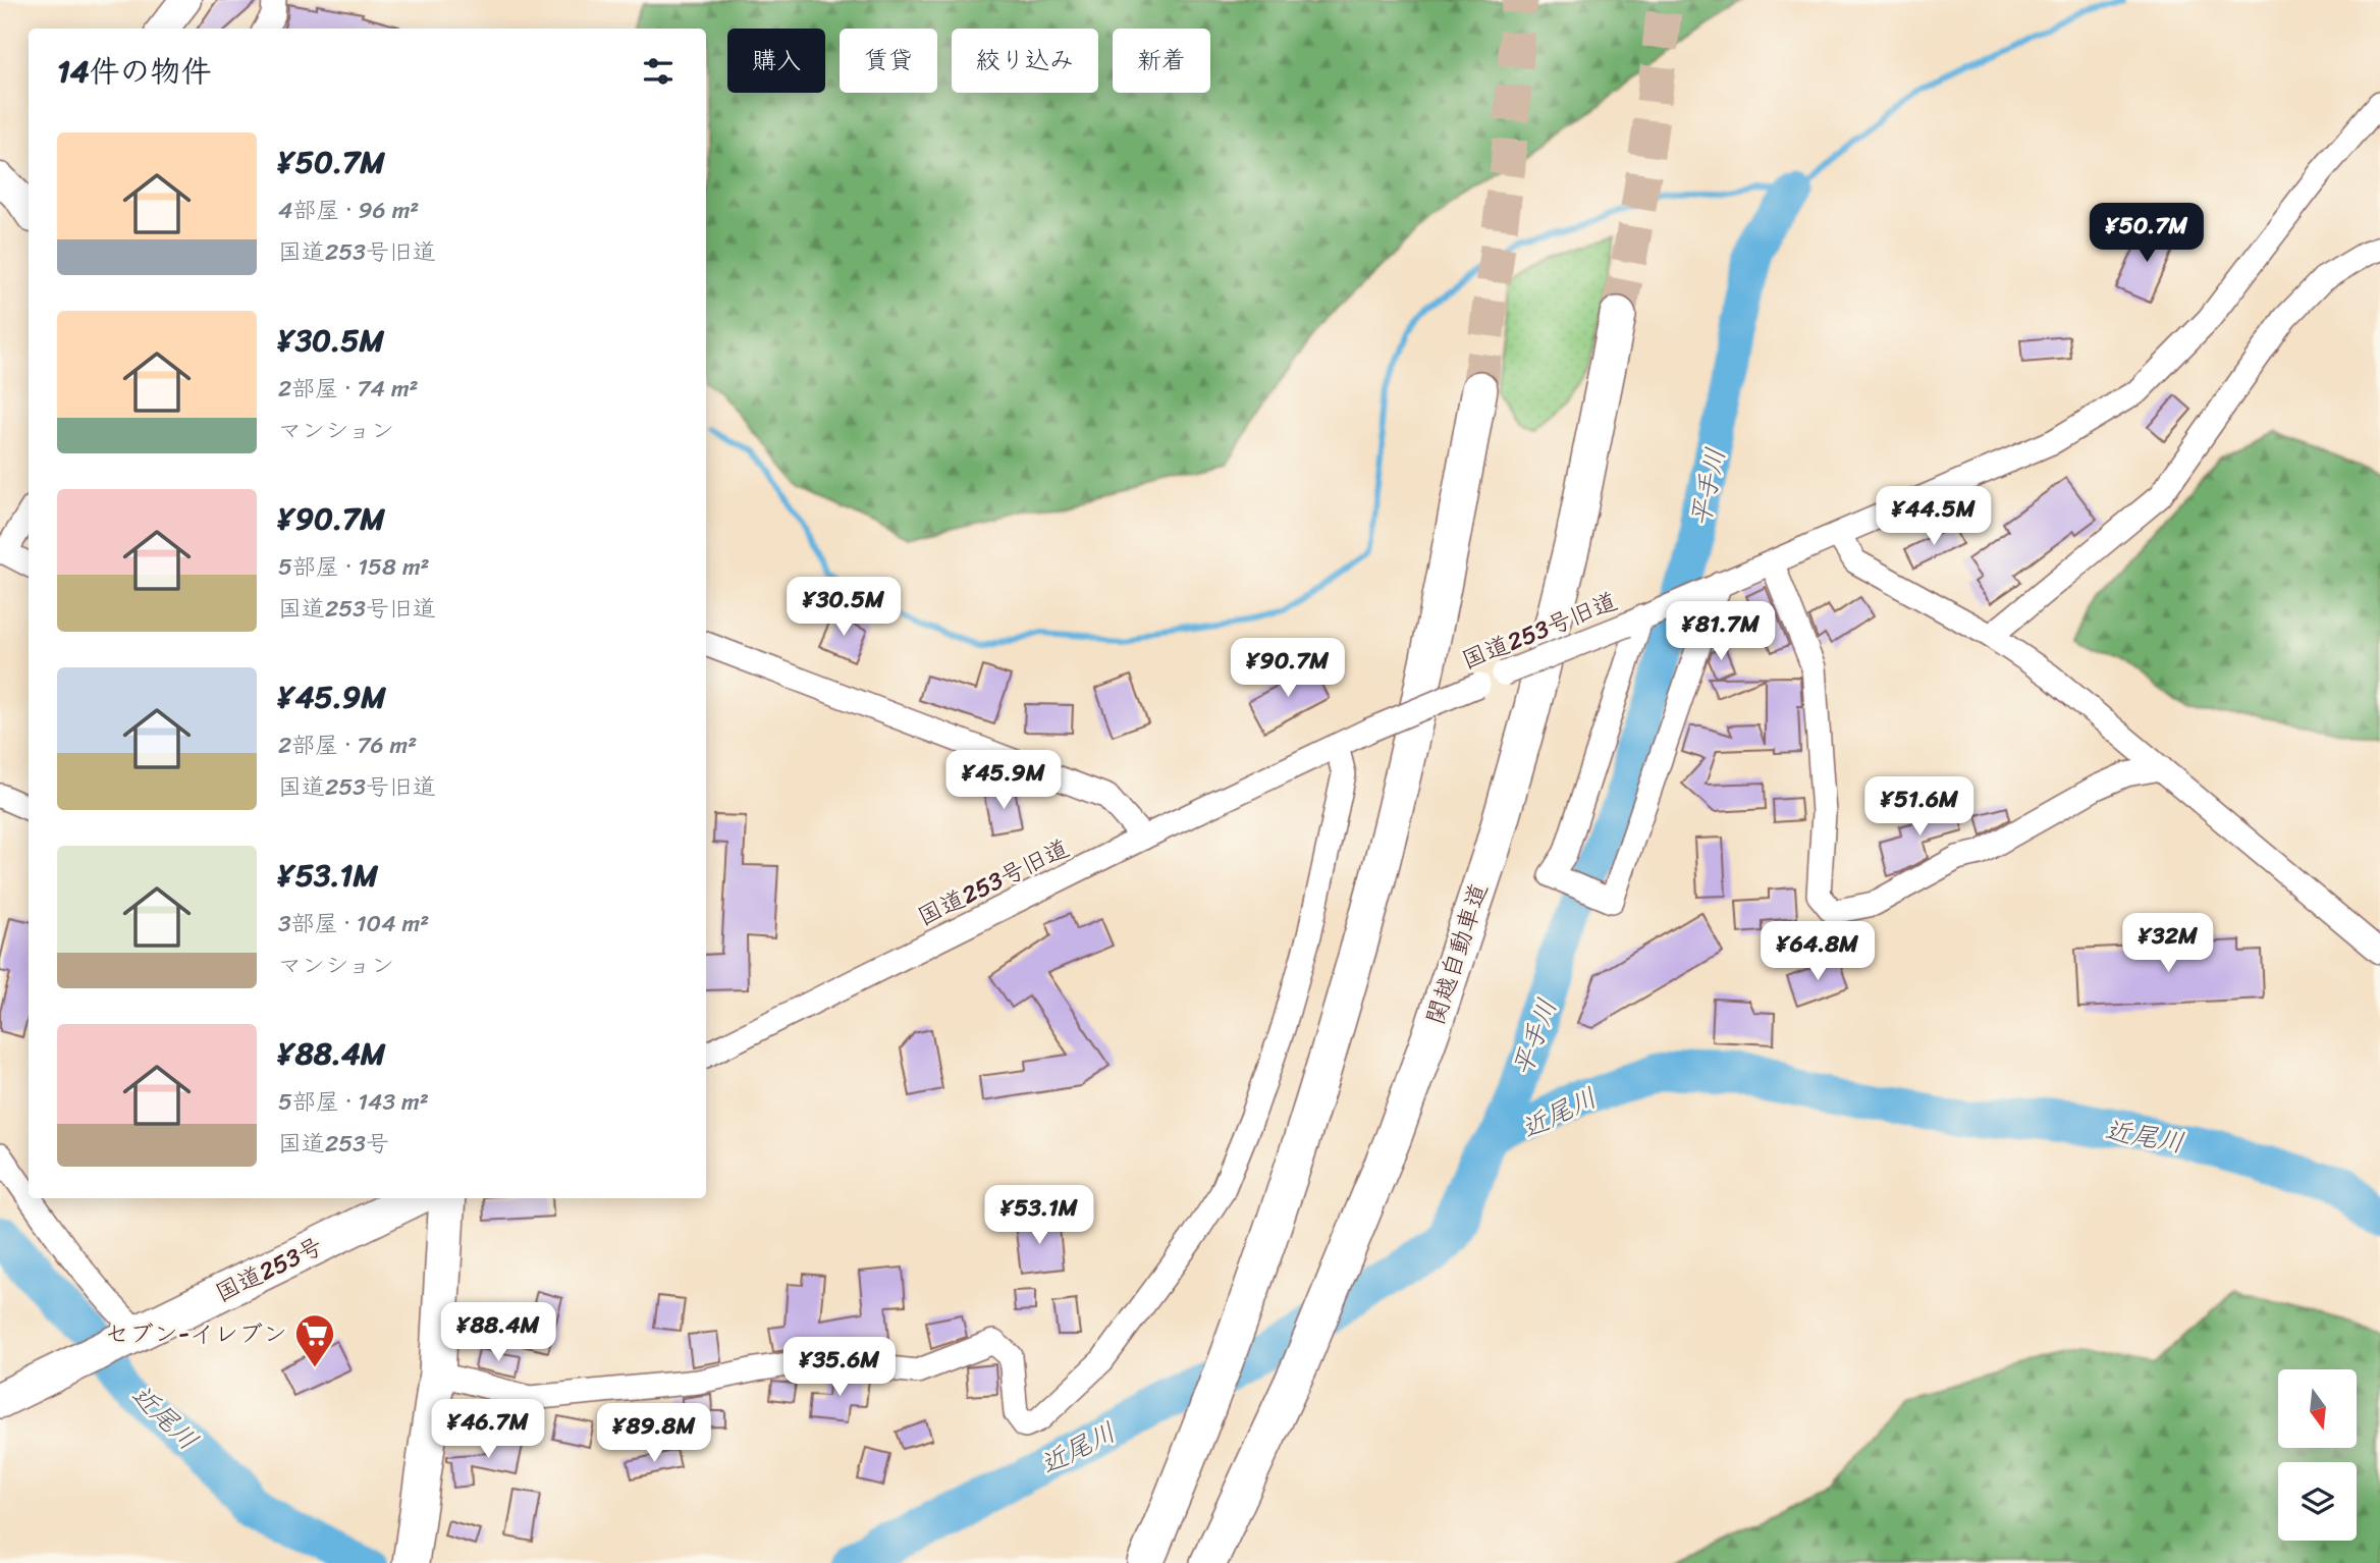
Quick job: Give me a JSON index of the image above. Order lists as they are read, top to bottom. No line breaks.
{"streets":{"highway":["関越自動車道","国道253号"],"street":["国道253号旧道"]},"water":["平手川","近尾川"],"places":{"supermarket":["セブン-イレブン"]},"north":"bottom","page":{"chip":["購入","賃貸","絞り込み","新着"],"heading":"14件の物件","list":[{"name":"¥50.7M","note":"4部屋 · 96 m² · 国道253号旧道"},{"name":"¥30.5M","note":"2部屋 · 74 m² · マンション"},{"name":"¥90.7M","note":"5部屋 · 158 m² · 国道253号旧道"},{"name":"¥45.9M","note":"2部屋 · 76 m² · 国道253号旧道"},{"name":"¥53.1M","note":"3部屋 · 104 m² · マンション"},{"name":"¥88.4M","note":"5部屋 · 143 m² · 国道253号"}],"price":["¥50.7M","¥44.5M","¥30.5M","¥81.7M","¥90.7M","¥45.9M","¥51.6M","¥32M","¥64.8M","¥53.1M","¥88.4M","¥35.6M","¥46.7M","¥89.8M"]}}
